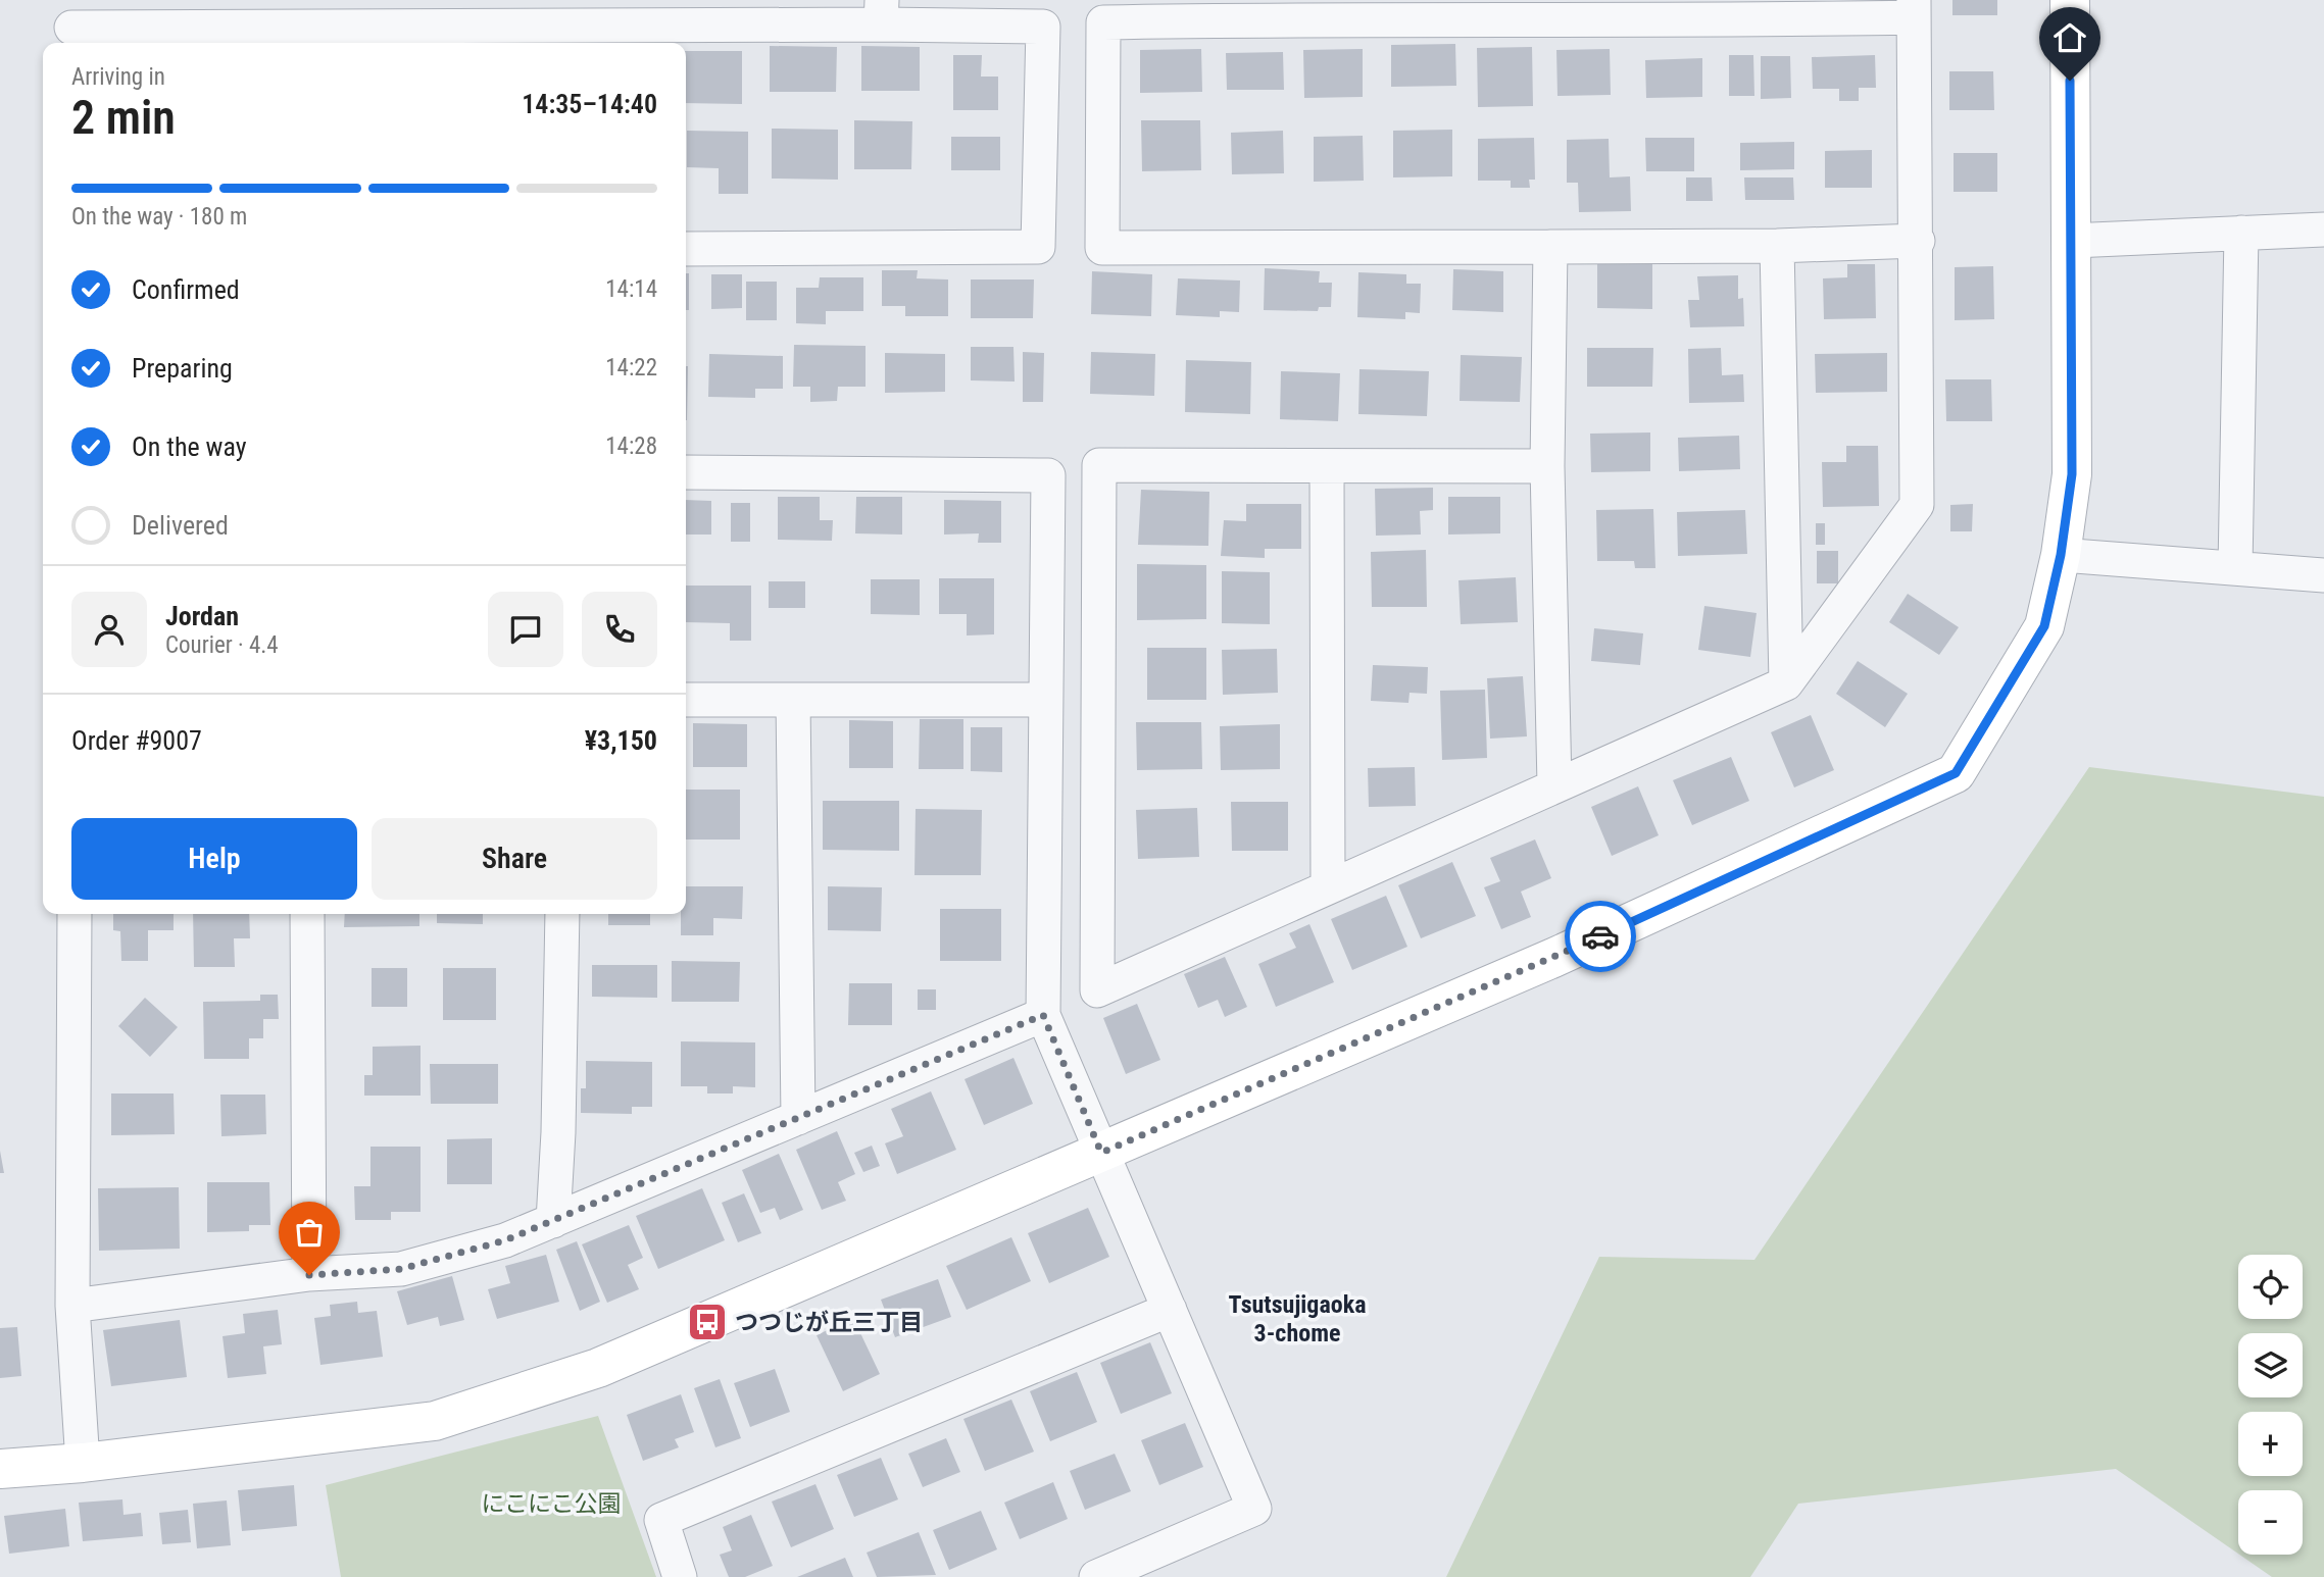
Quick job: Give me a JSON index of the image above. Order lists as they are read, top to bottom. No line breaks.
{"districts":["Tsutsujigaoka 3-chome"],"parks":["にこにこ公園"],"places":{"bus stop":["つつじが丘三丁目"]},"page":{"heading":["2 min","Arriving in","14:35–14:40"],"panel":["Jordan","Courier · 4.4","Order #9007","¥3,150"],"bar":"On the way · 180 m","list":[["Confirmed","14:14"],["Preparing","14:22"],["On the way","14:28"],"Delivered"],"buttons":["Help","Share"],"map_buttons":["+","−"]}}
